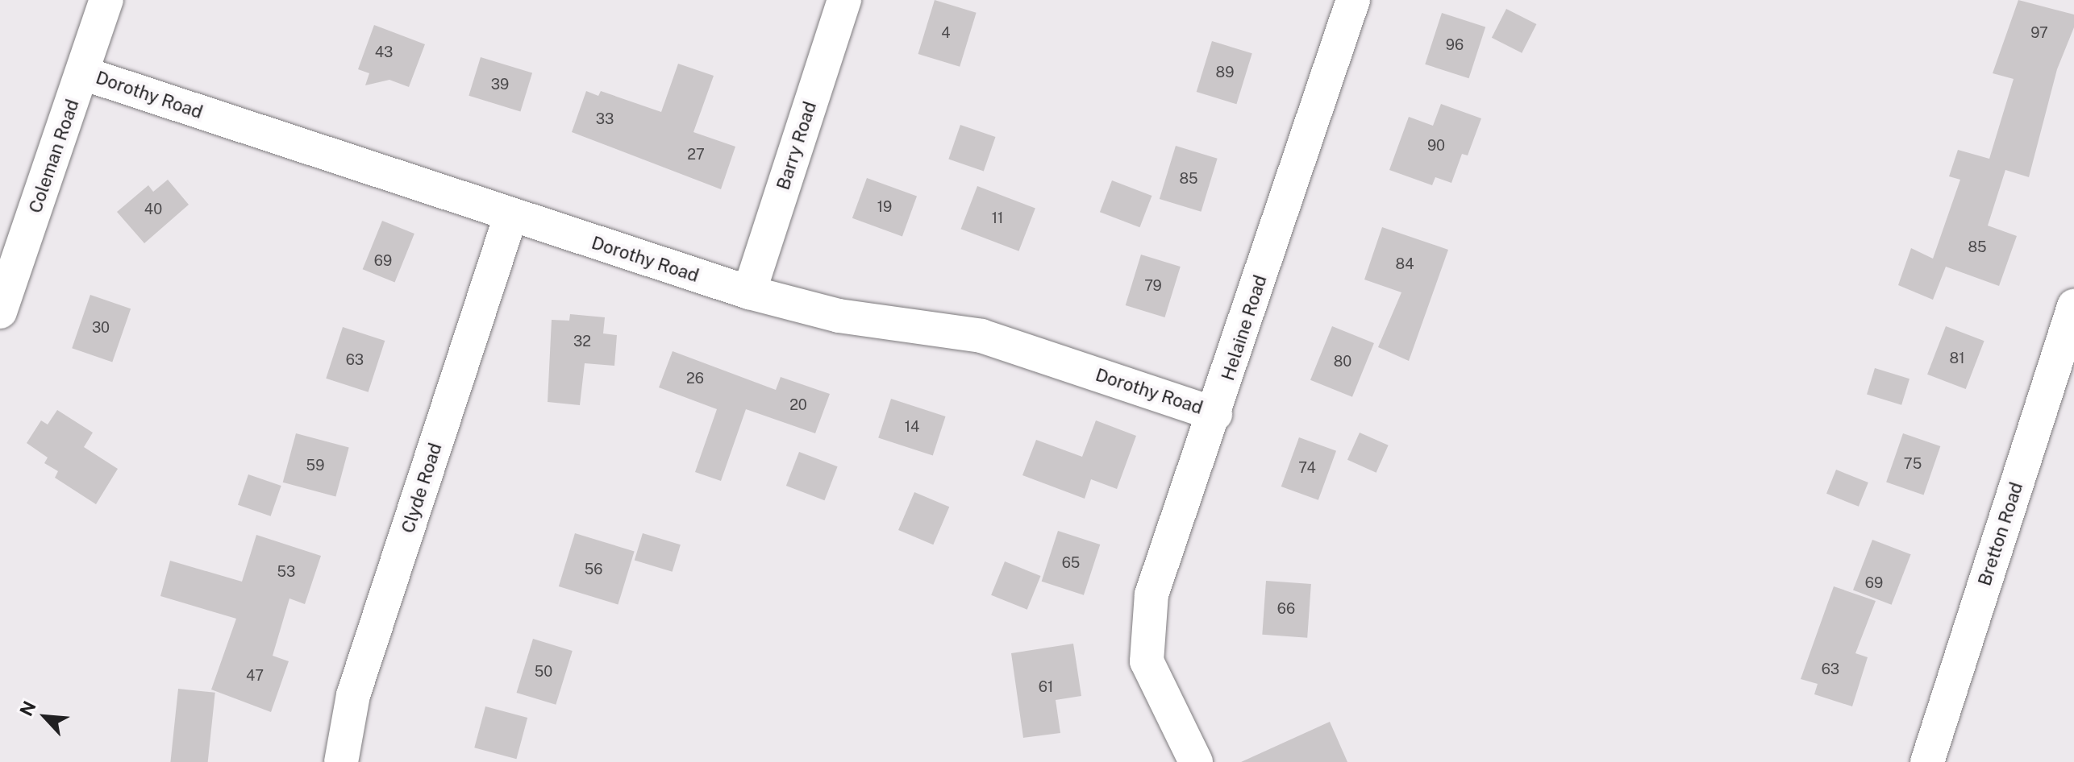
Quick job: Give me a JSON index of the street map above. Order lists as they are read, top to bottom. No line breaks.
{"streets":{"street":["Dorothy Road","Barry Road","Coleman Road","Helaine Road","Clyde Road","Bretton Road"]},"crossings":[["Dorothy Road","Barry Road"],["Dorothy Road","Coleman Road"],["Dorothy Road","Helaine Road"],["Dorothy Road","Clyde Road"]],"house_numbers":["4","97","96","43","89","39","33","90","27","85","19","40","11","85","69","84","79","30","32","81","63","80","26","20","14","75","59","74","65","56","53","69","66","63","50","47","61"],"north":"top left"}
